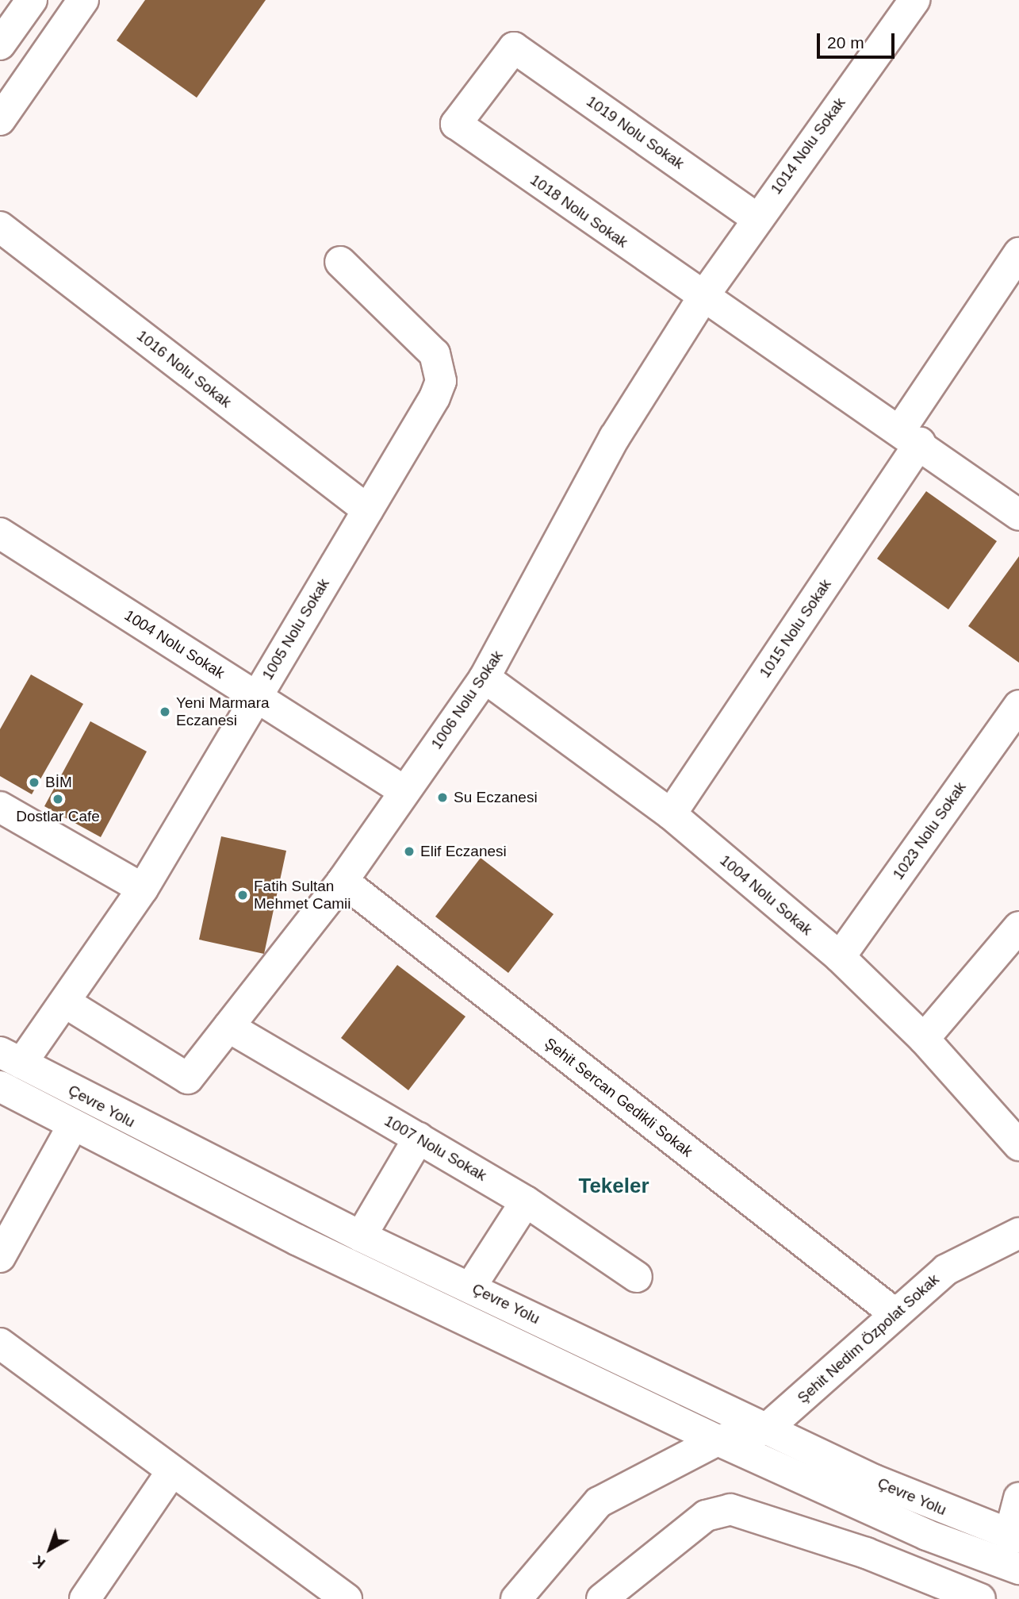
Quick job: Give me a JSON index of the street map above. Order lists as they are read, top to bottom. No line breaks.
{"streets":{"street":["1019 Nolu Sokak","1014 Nolu Sokak","1018 Nolu Sokak","1016 Nolu Sokak","1015 Nolu Sokak","1005 Nolu Sokak","1004 Nolu Sokak","1006 Nolu Sokak","1023 Nolu Sokak","Şehit Sercan Gedikli Sokak","Çevre Yolu","1007 Nolu Sokak","Şehit Nedim Özpolat Sokak"]},"crossings":[["1019 Nolu Sokak","1014 Nolu Sokak"],["1019 Nolu Sokak","1018 Nolu Sokak"],["1014 Nolu Sokak","1018 Nolu Sokak"],["1014 Nolu Sokak","1006 Nolu Sokak"],["1018 Nolu Sokak","1015 Nolu Sokak"],["1018 Nolu Sokak","1006 Nolu Sokak"],["1016 Nolu Sokak","1005 Nolu Sokak"],["1015 Nolu Sokak","1004 Nolu Sokak"],["1005 Nolu Sokak","1004 Nolu Sokak"],["1005 Nolu Sokak","1006 Nolu Sokak"],["1005 Nolu Sokak","Çevre Yolu"],["1004 Nolu Sokak","1006 Nolu Sokak"],["1004 Nolu Sokak","1023 Nolu Sokak"],["1006 Nolu Sokak","Şehit Sercan Gedikli Sokak"],["1006 Nolu Sokak","1007 Nolu Sokak"],["Şehit Sercan Gedikli Sokak","Şehit Nedim Özpolat Sokak"],["Çevre Yolu","Şehit Nedim Özpolat Sokak"]],"districts":["Tekeler"],"places":["Yeni Marmara Eczanesi","BİM","Su Eczanesi","Dostlar Cafe","Elif Eczanesi","Fatih Sultan Mehmet Camii"],"scale_bar":"20 m","north":"bottom left"}
